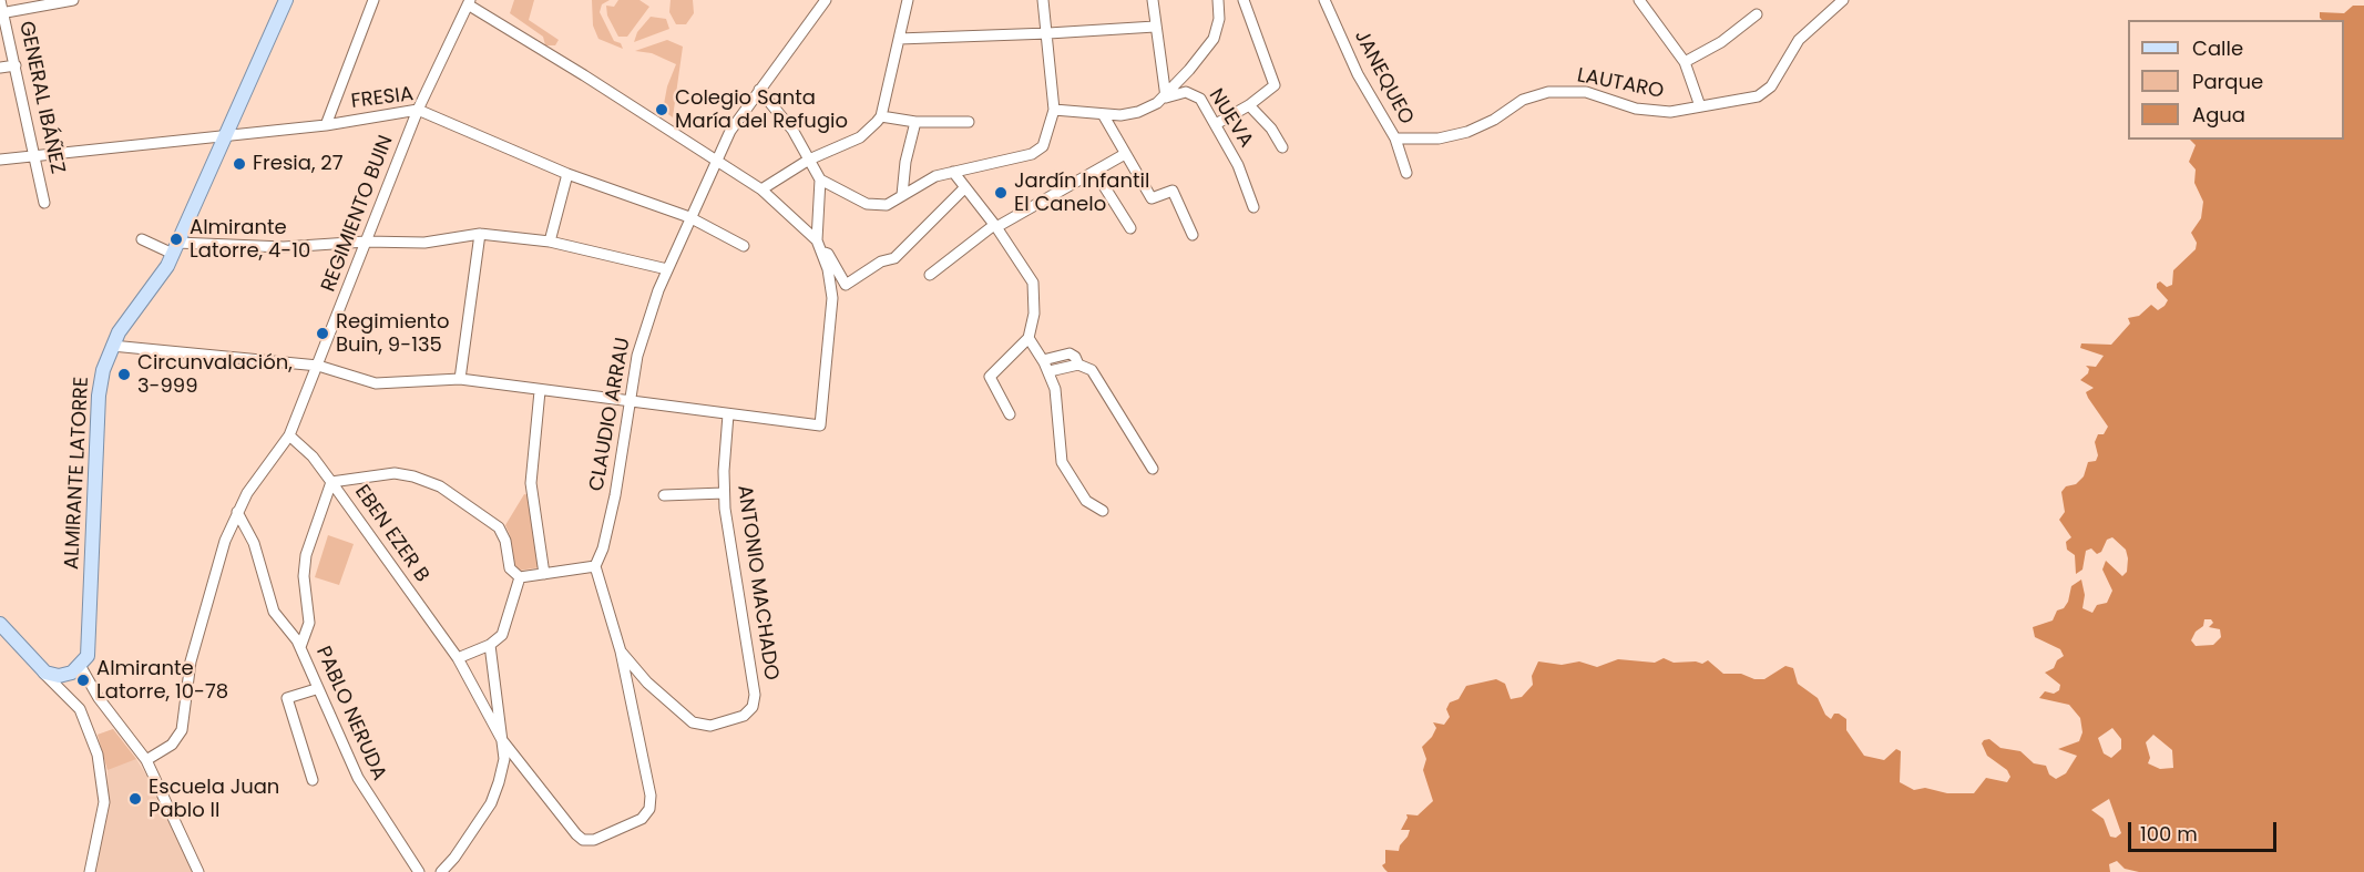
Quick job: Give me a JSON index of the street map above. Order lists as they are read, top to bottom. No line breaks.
{"streets":{"main road":["ALMIRANTE LATORRE"],"street":["JANEQUEO","LAUTARO","GENERAL IBÁÑEZ","FRESIA","NUEVA","REGIMIENTO BUIN","CLAUDIO ARRAU","EBEN EZER B","ANTONIO MACHADO","PABLO NERUDA"]},"crossings":[["JANEQUEO","LAUTARO"],["GENERAL IBÁÑEZ","FRESIA"],["FRESIA","REGIMIENTO BUIN"],["FRESIA","CLAUDIO ARRAU"],["FRESIA","ALMIRANTE LATORRE"],["REGIMIENTO BUIN","EBEN EZER B"],["EBEN EZER B","ANTONIO MACHADO"],["EBEN EZER B","PABLO NERUDA"]],"places":["Colegio Santa María del Refugio","Fresia, 27","Jardín Infantil El Canelo","Almirante Latorre, 4-10","Regimiento Buin, 9-135","Circunvalación, 3-999","Almirante Latorre, 10-78","Escuela Juan Pablo II"],"legend":["Calle","Parque","Agua"],"scale_bar":"100 m"}
